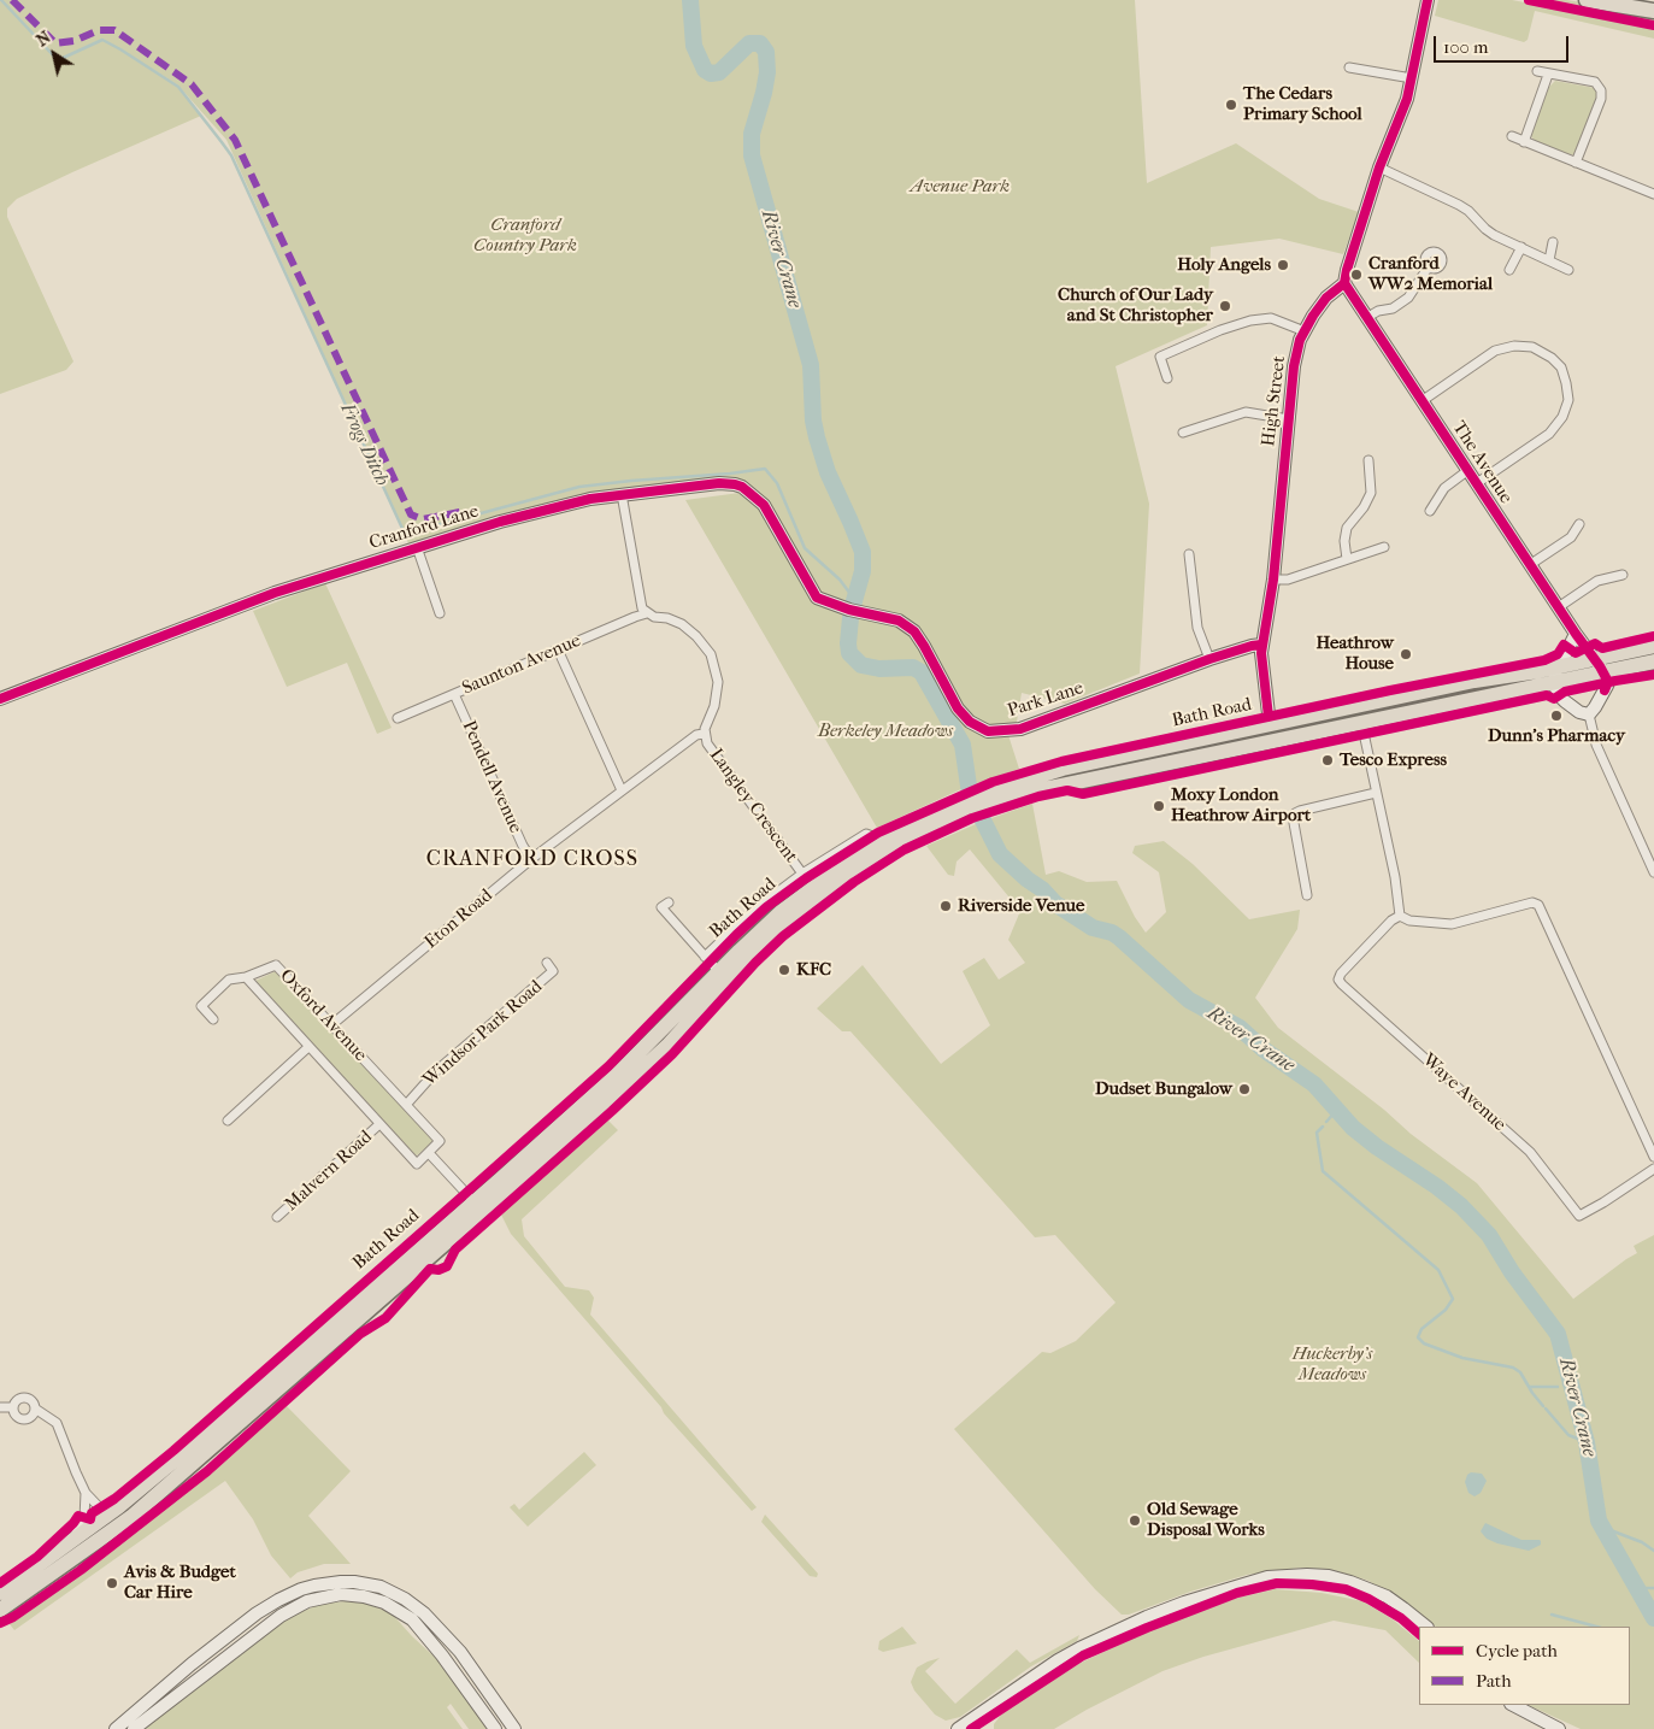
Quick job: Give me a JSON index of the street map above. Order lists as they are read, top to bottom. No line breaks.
{"streets":{"highway":["Bath Road"],"street":["High Street","The Avenue","Cranford Lane","Saunton Avenue","Park Lane","Pendell Avenue","Langley Crescent","Eton Road","Oxford Avenue","Windsor Park Road","Waye Avenue","Malvern Road"]},"crossings":[["High Street","The Avenue"],["High Street","Park Lane"],["High Street","Bath Road"],["The Avenue","Bath Road"],["Cranford Lane","Park Lane"],["Saunton Avenue","Pendell Avenue"],["Saunton Avenue","Langley Crescent"],["Pendell Avenue","Eton Road"],["Langley Crescent","Eton Road"],["Eton Road","Oxford Avenue"],["Oxford Avenue","Windsor Park Road"],["Oxford Avenue","Malvern Road"]],"districts":["CRANFORD CROSS"],"water":["River Crane","Frogs Ditch"],"parks":["Avenue Park","Cranford Country Park","Berkeley Meadows","Huckerby's Meadows"],"places":["The Cedars Primary School","Holy Angels","Cranford WW2 Memorial","Church of Our Lady and St Christopher","Heathrow House","Dunn's Pharmacy","Tesco Express","Moxy London Heathrow Airport","Riverside Venue","KFC","Dudset Bungalow","Old Sewage Disposal Works","Avis & Budget Car Hire"],"legend":["Cycle path","Path"],"scale_bar":"100 m","north":"top left"}
